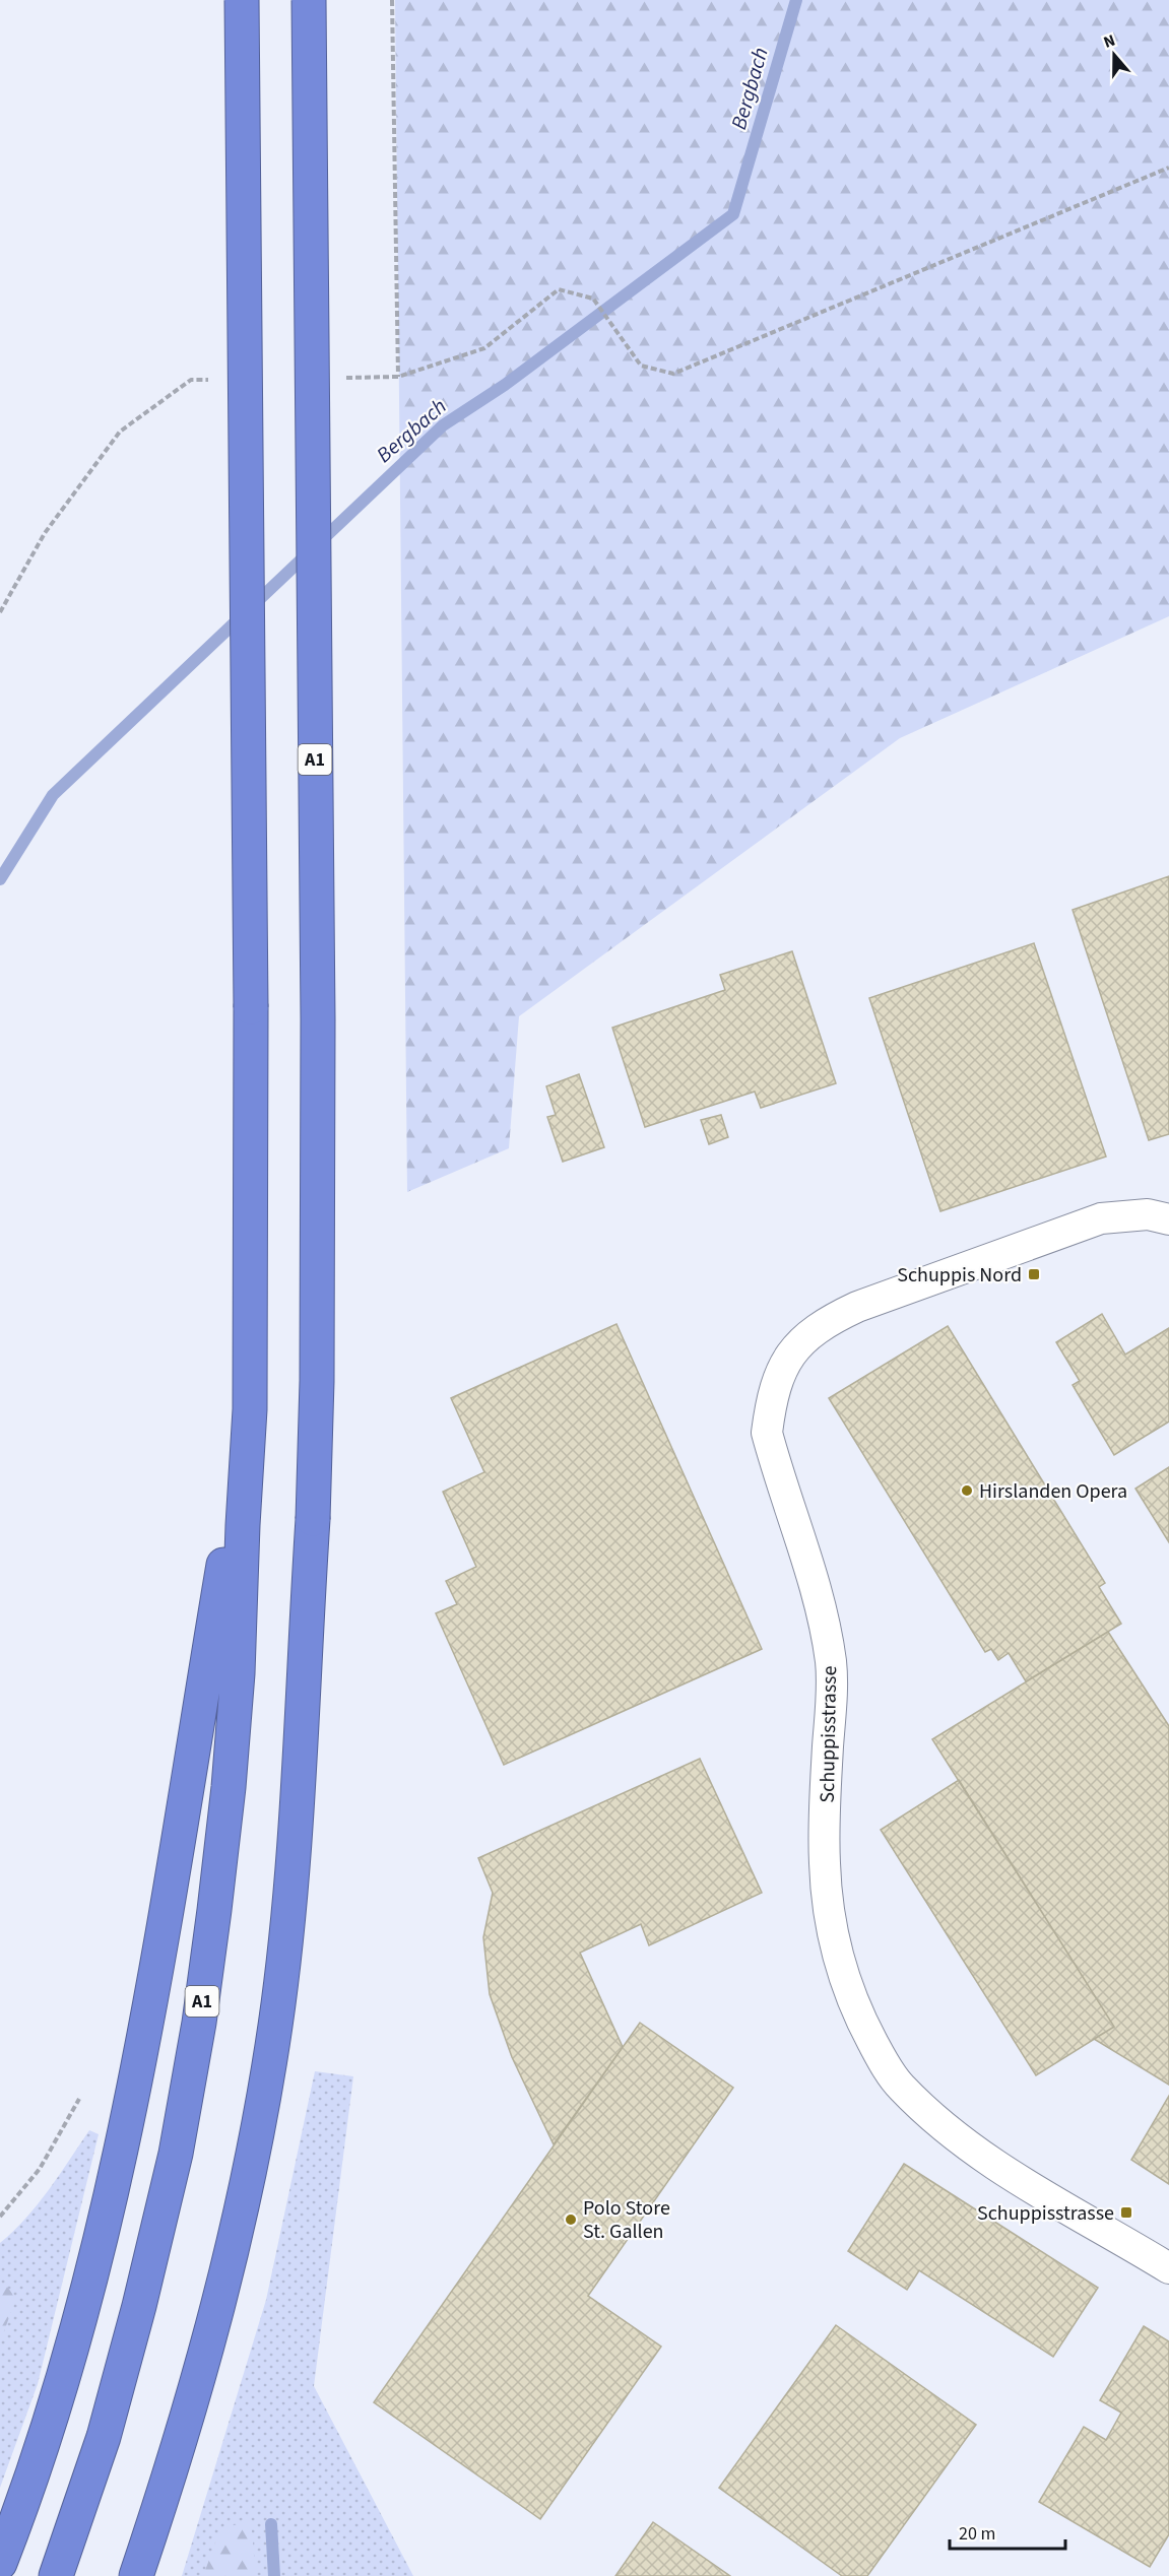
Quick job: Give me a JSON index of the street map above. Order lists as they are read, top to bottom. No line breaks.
{"streets":{"highway":["A1"],"street":["Schuppisstrasse"]},"water":["Bergbach"],"places":{"transit":["Schuppis Nord","Schuppisstrasse"],"other":["Hirslanden Opera","Polo Store St. Gallen"]},"scale_bar":"20 m","north":"top"}
